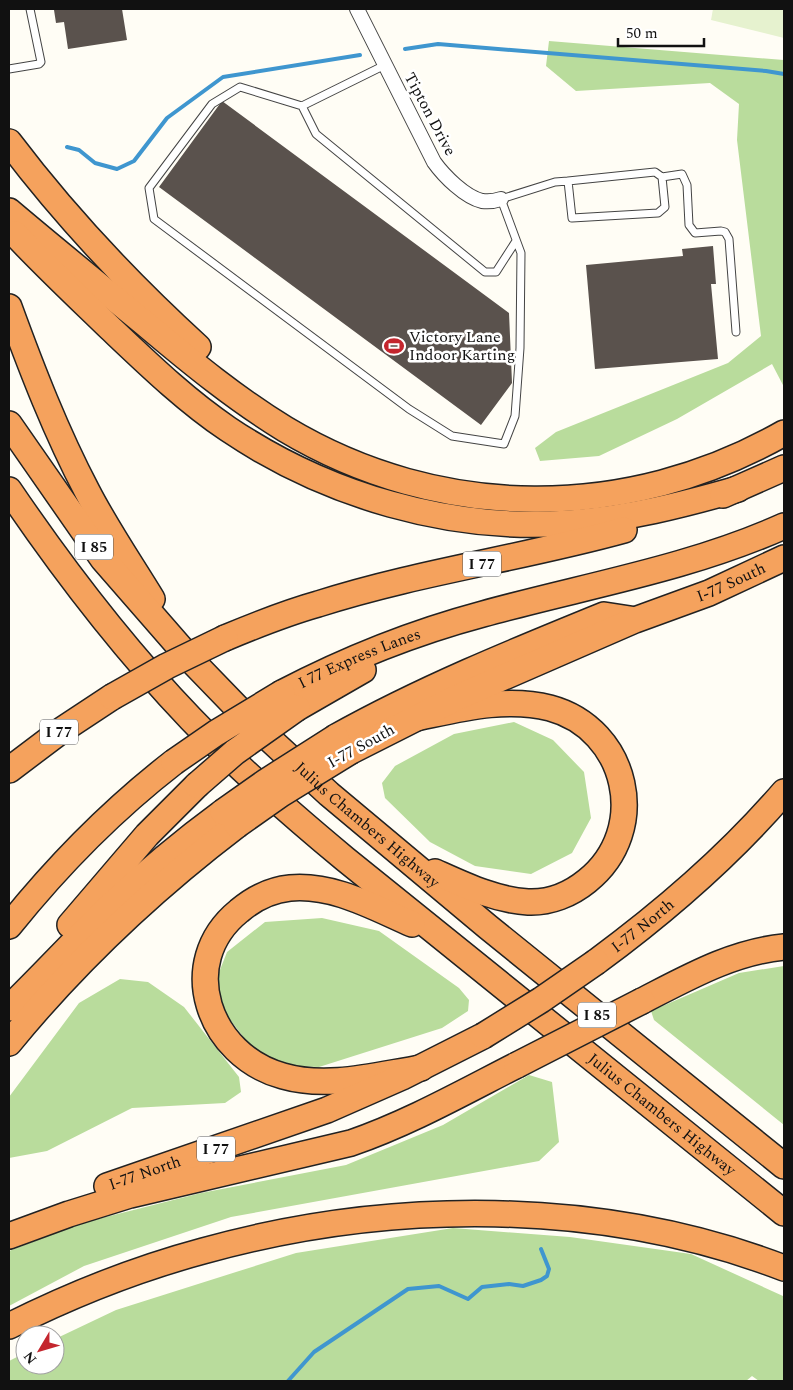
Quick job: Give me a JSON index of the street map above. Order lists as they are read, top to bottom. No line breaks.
{"streets":{"highway":["I 85","I 77","I-77 South","I 77 Express Lanes","Julius Chambers Highway","I-77 North"],"street":["Tipton Drive"]},"places":{"sports":["Victory Lane Indoor Karting"]},"scale_bar":"50 m","north":"bottom left"}
